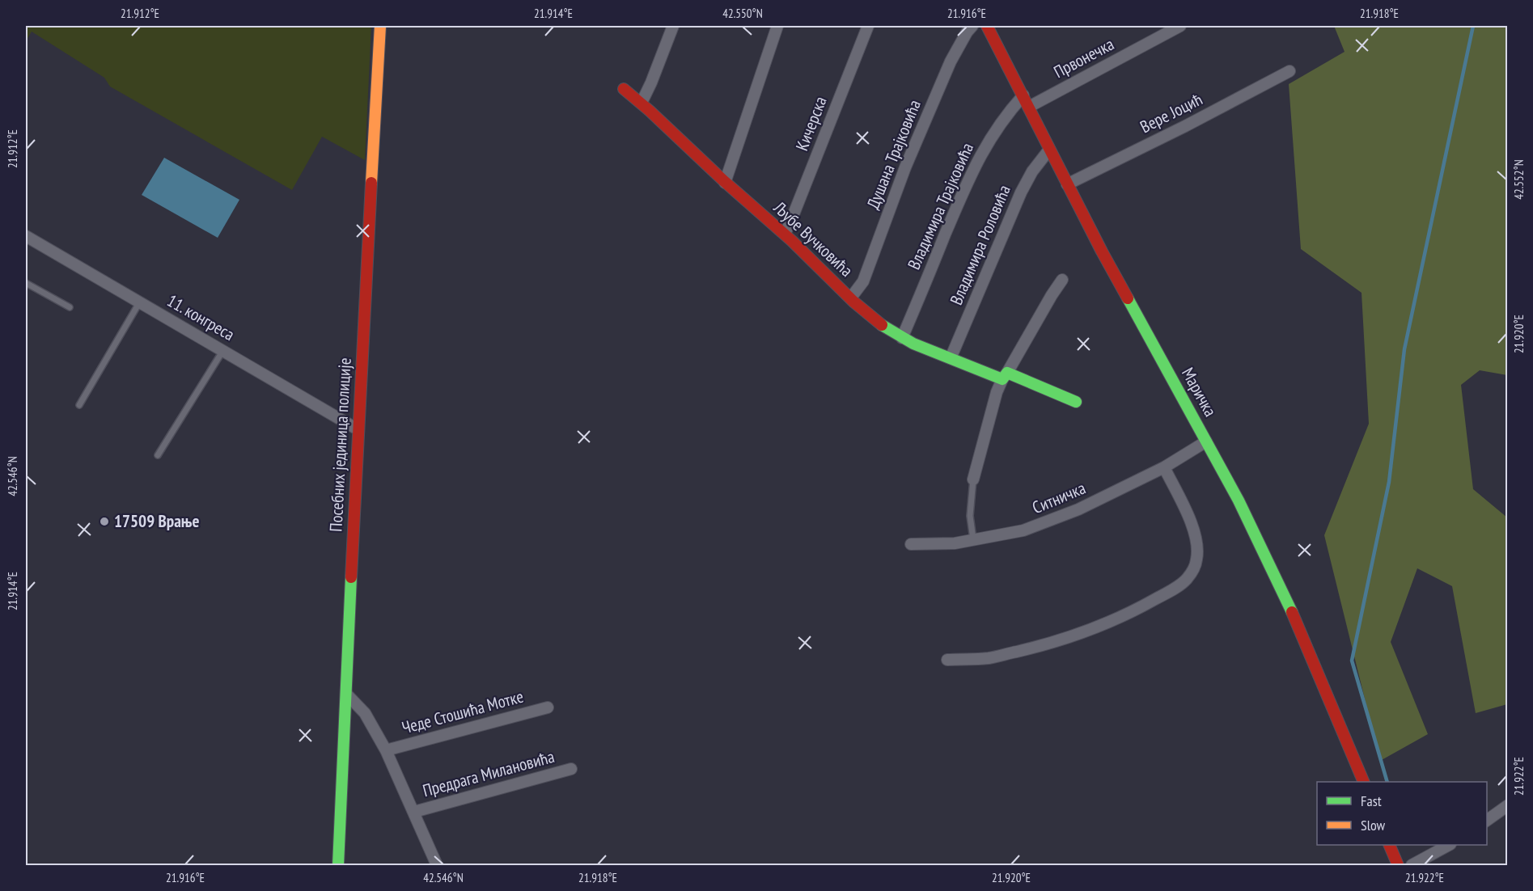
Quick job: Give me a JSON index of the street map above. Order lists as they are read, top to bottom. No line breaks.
{"streets":{"street":["Првонечка","Вере Јоцић","Кичерска","Душана Трајковића","Владимира Трајковића","Љубе Вучковића","Владимира Роловића","11. конгреса","Маричка","Посебних јединица полиције","Ситничка","Чеде Стошића Мотке","Предрага Милановића"]},"crossings":[["Првонечка","Маричка"],["Вере Јоцић","Маричка"],["Кичерска","Љубе Вучковића"],["Душана Трајковића","Љубе Вучковића"],["Владимира Трајковића","Љубе Вучковића"],["Владимира Трајковића","Маричка"],["Љубе Вучковића","Владимира Роловића"],["Владимира Роловића","Маричка"],["11. конгреса","Посебних јединица полиције"],["Маричка","Ситничка"],["Посебних јединица полиције","Предрага Милановића"],["Чеде Стошића Мотке","Предрага Милановића"]],"places":["17509 Врање"],"legend":["Fast","Slow"],"coordinates":["21.912°E","21.914°E","42.550°N","21.916°E","21.918°E","42.552°N","21.920°E","42.546°N","21.922°E"]}
